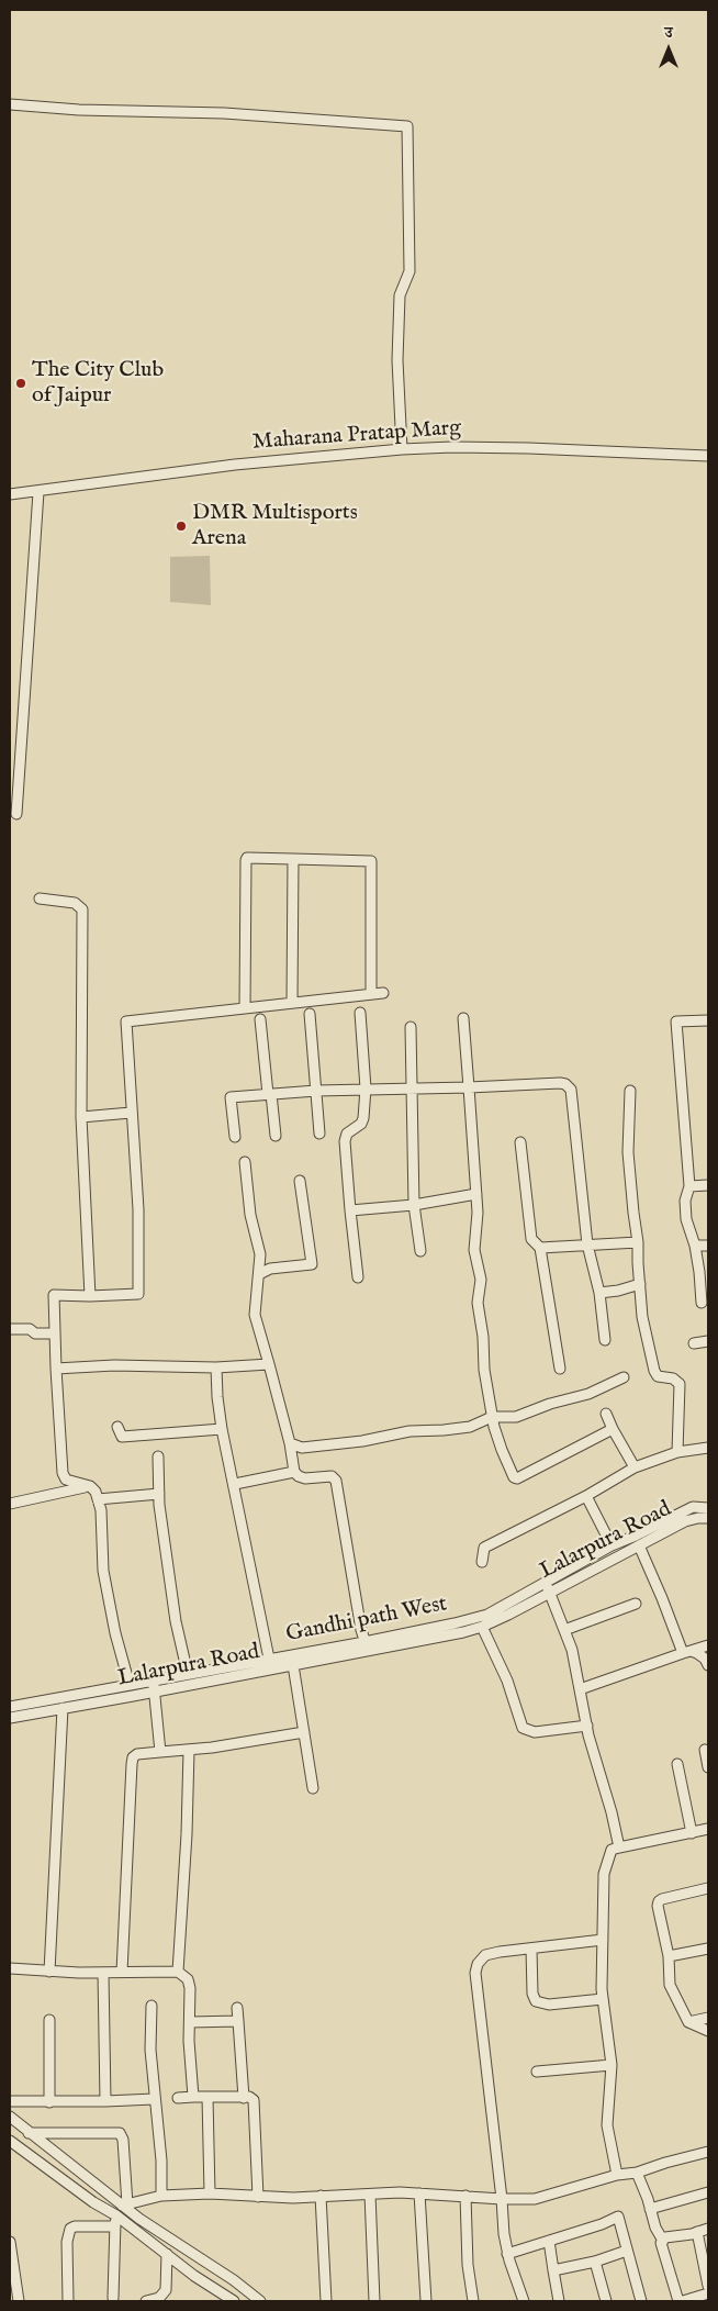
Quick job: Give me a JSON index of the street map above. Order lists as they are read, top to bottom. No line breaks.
{"streets":{"street":["Maharana Pratap Marg","Lalarpura Road","Gandhi path West"]},"crossings":[["Lalarpura Road","Gandhi path West"]],"places":["The City Club of Jaipur","DMR Multisports Arena"],"north":"top"}
